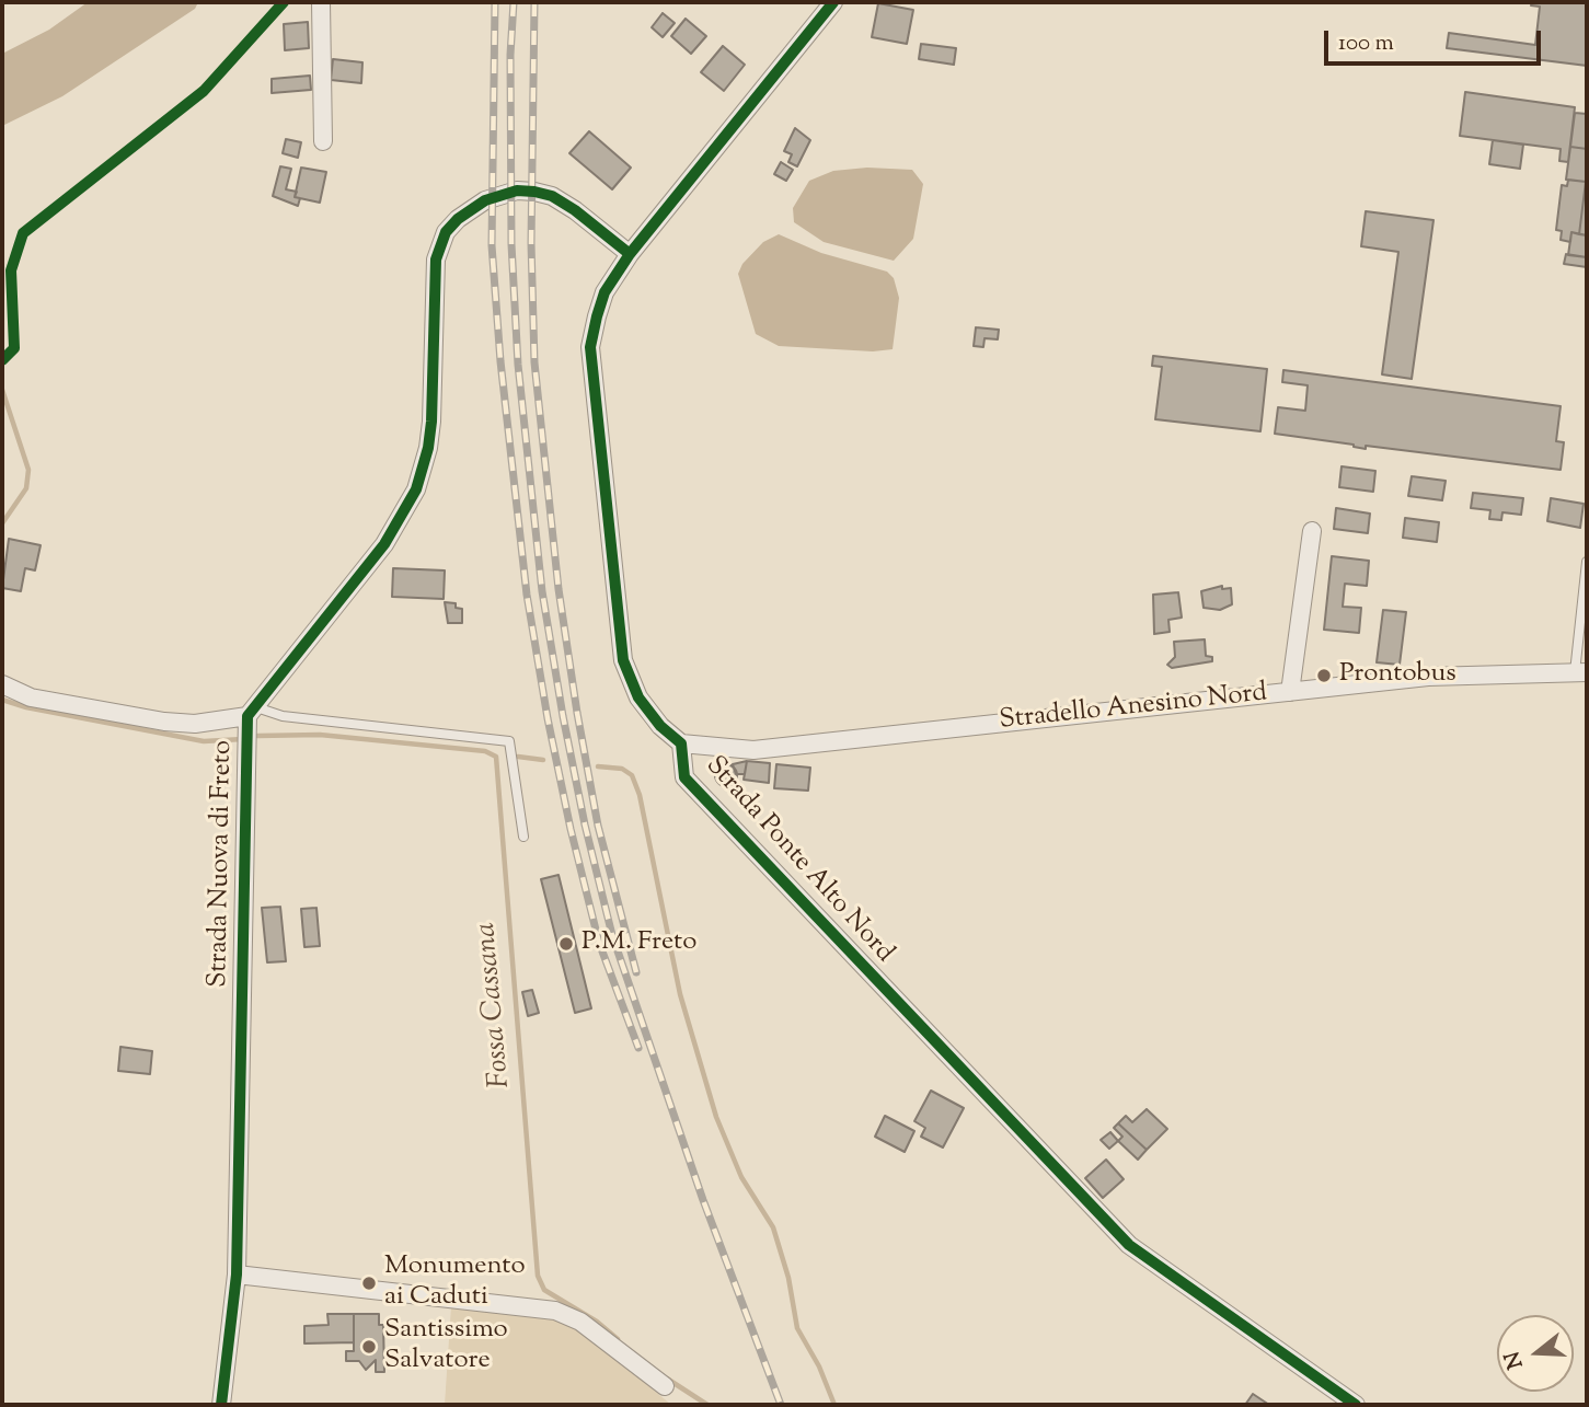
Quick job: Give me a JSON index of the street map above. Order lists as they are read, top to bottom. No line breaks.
{"streets":{"street":["Stradello Anesino Nord","Strada Ponte Alto Nord","Strada Nuova di Freto"]},"crossings":[["Stradello Anesino Nord","Strada Ponte Alto Nord"],["Strada Ponte Alto Nord","Strada Nuova di Freto"]],"water":["Fossa Cassana"],"places":["Prontobus","P.M. Freto","Monumento ai Caduti","Santissimo Salvatore"],"scale_bar":"100 m","north":"left"}
